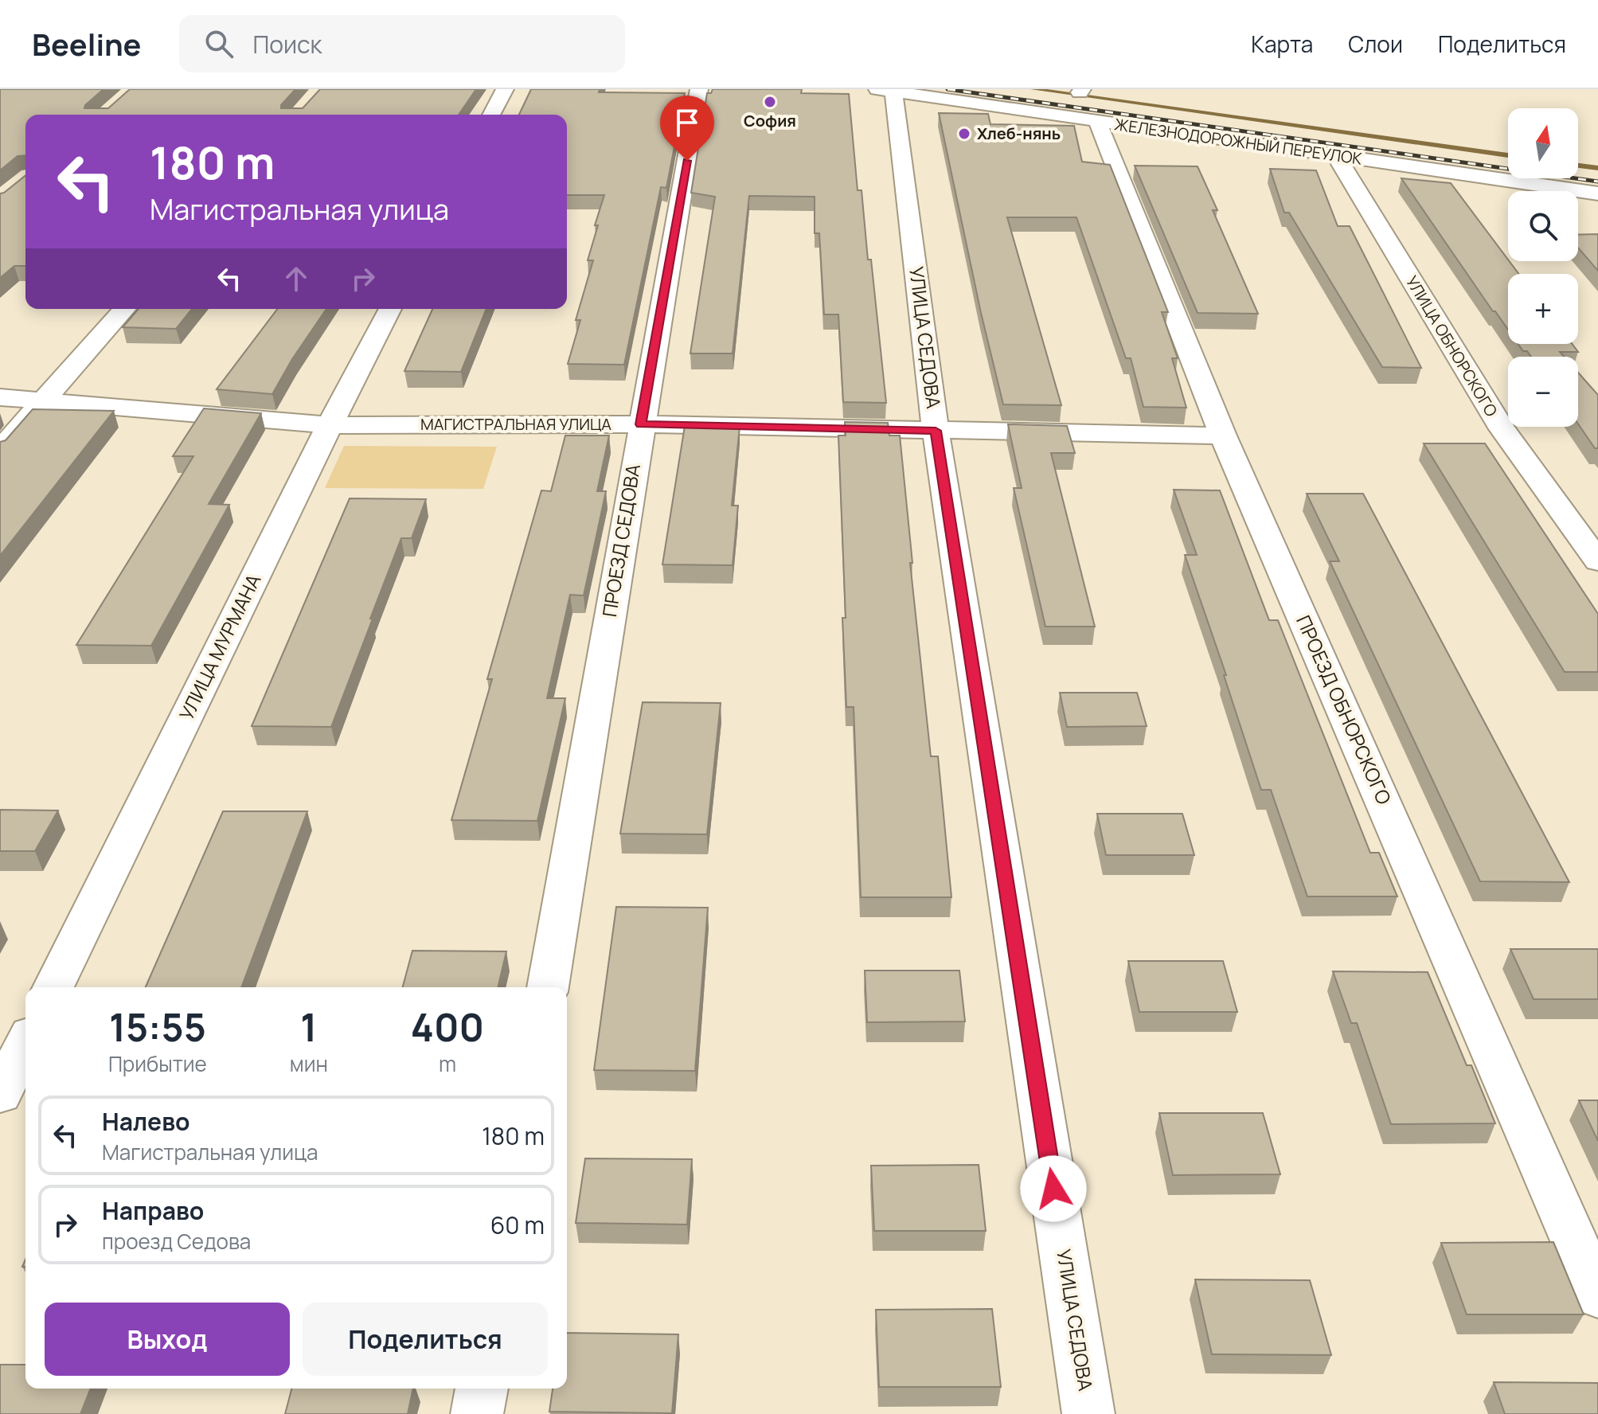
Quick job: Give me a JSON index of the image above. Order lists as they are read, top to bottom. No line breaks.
{"streets":{"street":["ЖЕЛЕЗНОДОРОЖНЫЙ ПЕРЕУЛОК","УЛИЦА СЕДОВА","УЛИЦА ОБНОРСКОГО","МАГИСТРАЛЬНАЯ УЛИЦА","ПРОЕЗД СЕДОВА","УЛИЦА МУРМАНА","ПРОЕЗД ОБНОРСКОГО"]},"crossings":[["ЖЕЛЕЗНОДОРОЖНЫЙ ПЕРЕУЛОК","УЛИЦА СЕДОВА"],["ЖЕЛЕЗНОДОРОЖНЫЙ ПЕРЕУЛОК","УЛИЦА ОБНОРСКОГО"],["ЖЕЛЕЗНОДОРОЖНЫЙ ПЕРЕУЛОК","ПРОЕЗД ОБНОРСКОГО"],["УЛИЦА СЕДОВА","МАГИСТРАЛЬНАЯ УЛИЦА"],["МАГИСТРАЛЬНАЯ УЛИЦА","ПРОЕЗД СЕДОВА"],["МАГИСТРАЛЬНАЯ УЛИЦА","УЛИЦА МУРМАНА"],["МАГИСТРАЛЬНАЯ УЛИЦА","ПРОЕЗД ОБНОРСКОГО"]],"places":["София","Хлеб-нянь"],"north":"top","page":{"header":"Beeline","search":"Поиск","nav":["Карта","Слои","Поделиться"],"map_buttons":["+","−"],"turn":["180 m","Магистральная улица"],"eta":["15:55","Прибытие","1","мин","400","m"],"list":[{"name":"Налево","note":"Магистральная улица","value":"180 m"},{"name":"Направо","note":"проезд Седова","value":"60 m"}],"buttons":["Выход","Поделиться"]}}
